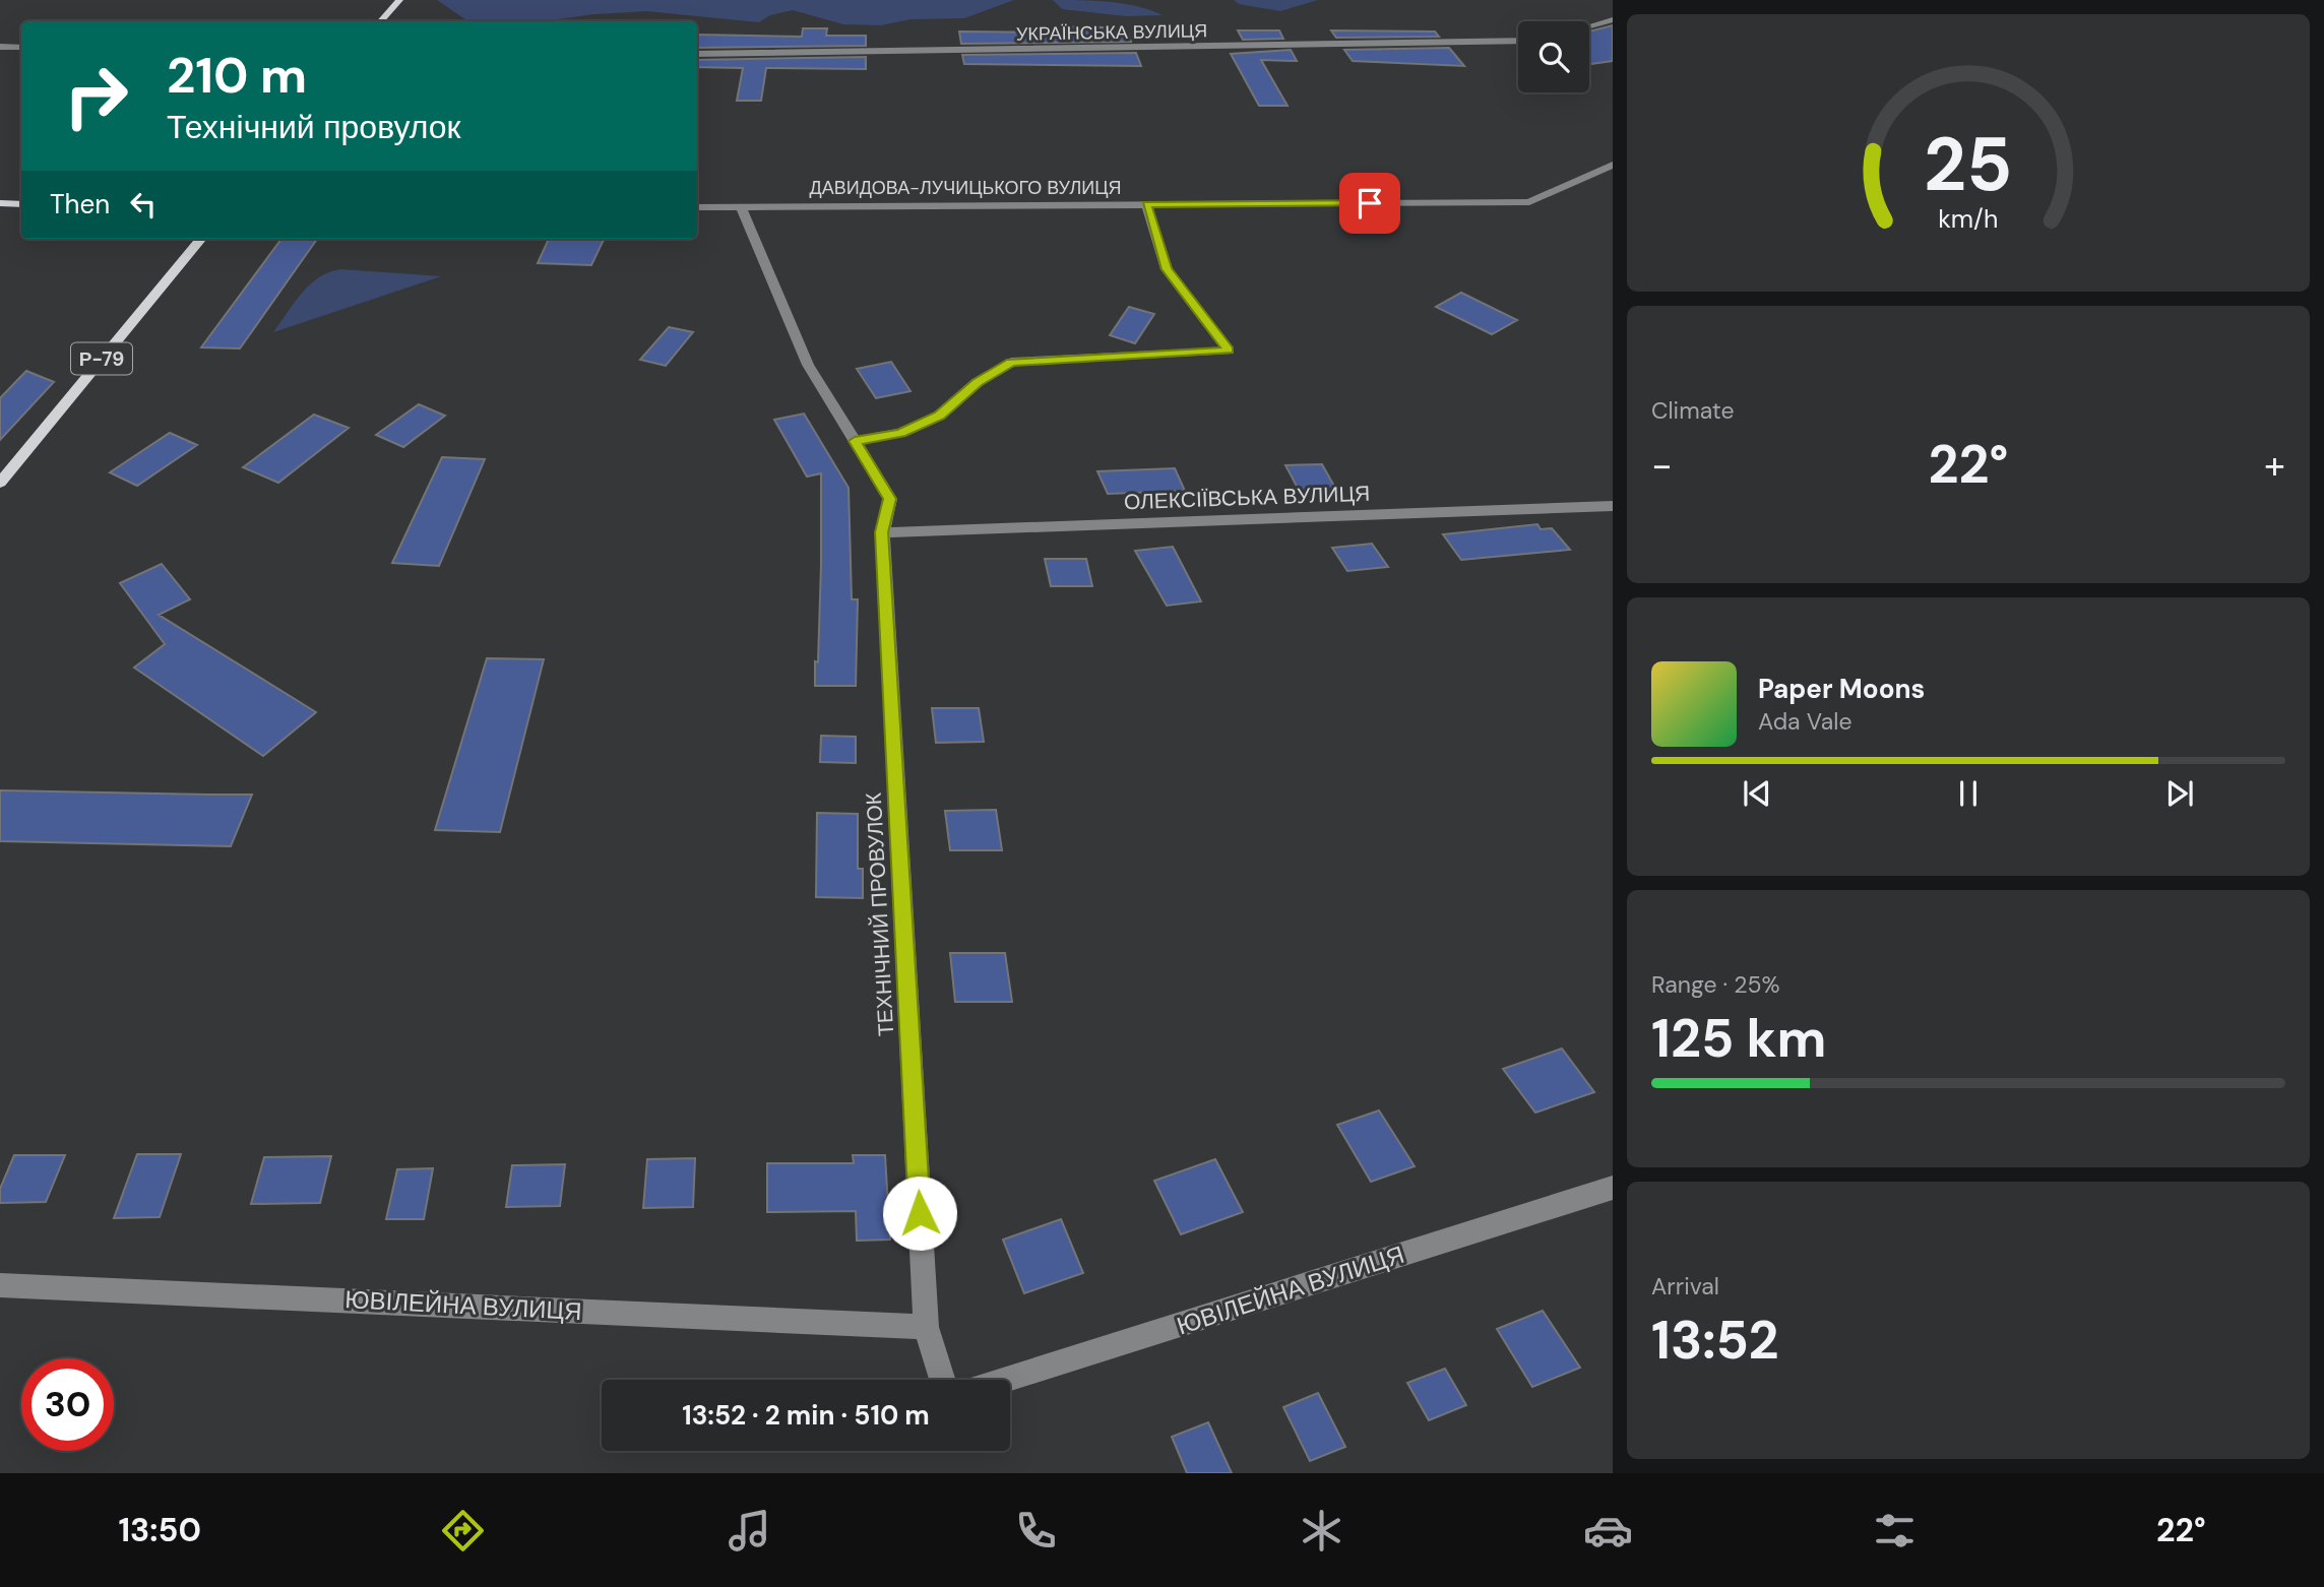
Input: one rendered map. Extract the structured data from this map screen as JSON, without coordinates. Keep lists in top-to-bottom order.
{
  "streets": {
    "main road": ["Р-79"],
    "street": [
      "УКРАЇНСЬКА ВУЛИЦЯ",
      "ДАВИДОВА-ЛУЧИЦЬКОГО ВУЛИЦЯ",
      "ОЛЕКСІЇВСЬКА ВУЛИЦЯ",
      "ТЕХНІЧНИЙ ПРОВУЛОК",
      "ЮВІЛЕЙНА ВУЛИЦЯ"
    ]
  },
  "crossings": [
    ["ДАВИДОВА-ЛУЧИЦЬКОГО ВУЛИЦЯ", "ТЕХНІЧНИЙ ПРОВУЛОК"],
    ["ОЛЕКСІЇВСЬКА ВУЛИЦЯ", "ТЕХНІЧНИЙ ПРОВУЛОК"],
    ["ТЕХНІЧНИЙ ПРОВУЛОК", "ЮВІЛЕЙНА ВУЛИЦЯ"]
  ],
  "page": {
    "turn": ["210 m", "Технічний провулок"],
    "then": "Then",
    "tile": [
      "Climate",
      ["Range · 25%", "125 km"],
      ["Arrival", "13:52"]
    ],
    "heat": ["−", "22°", "+"],
    "song": ["Paper Moons", "Ada Vale"],
    "limit": "30",
    "trip": "13:52 · 2 min · 510 m",
    "tabs": ["13:50", "22°"],
    "gauge": ["25", "km/h"]
  }
}
